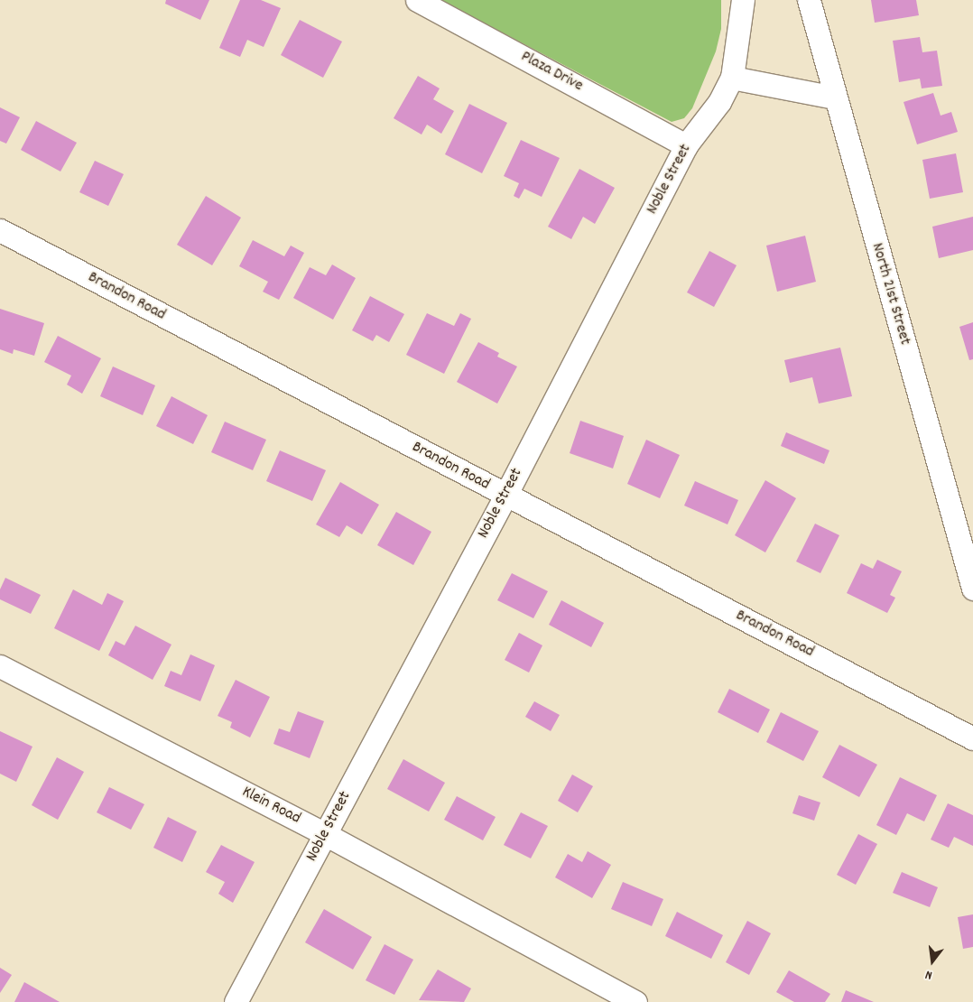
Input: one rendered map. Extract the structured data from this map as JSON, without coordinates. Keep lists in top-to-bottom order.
{
  "streets": {
    "street": [
      "Plaza Drive",
      "Noble Street",
      "North 21st Street",
      "Brandon Road",
      "Klein Road"
    ]
  },
  "crossings": [
    ["Plaza Drive", "Noble Street"],
    ["Noble Street", "Brandon Road"],
    ["Noble Street", "Klein Road"]
  ],
  "north": "bottom"
}
